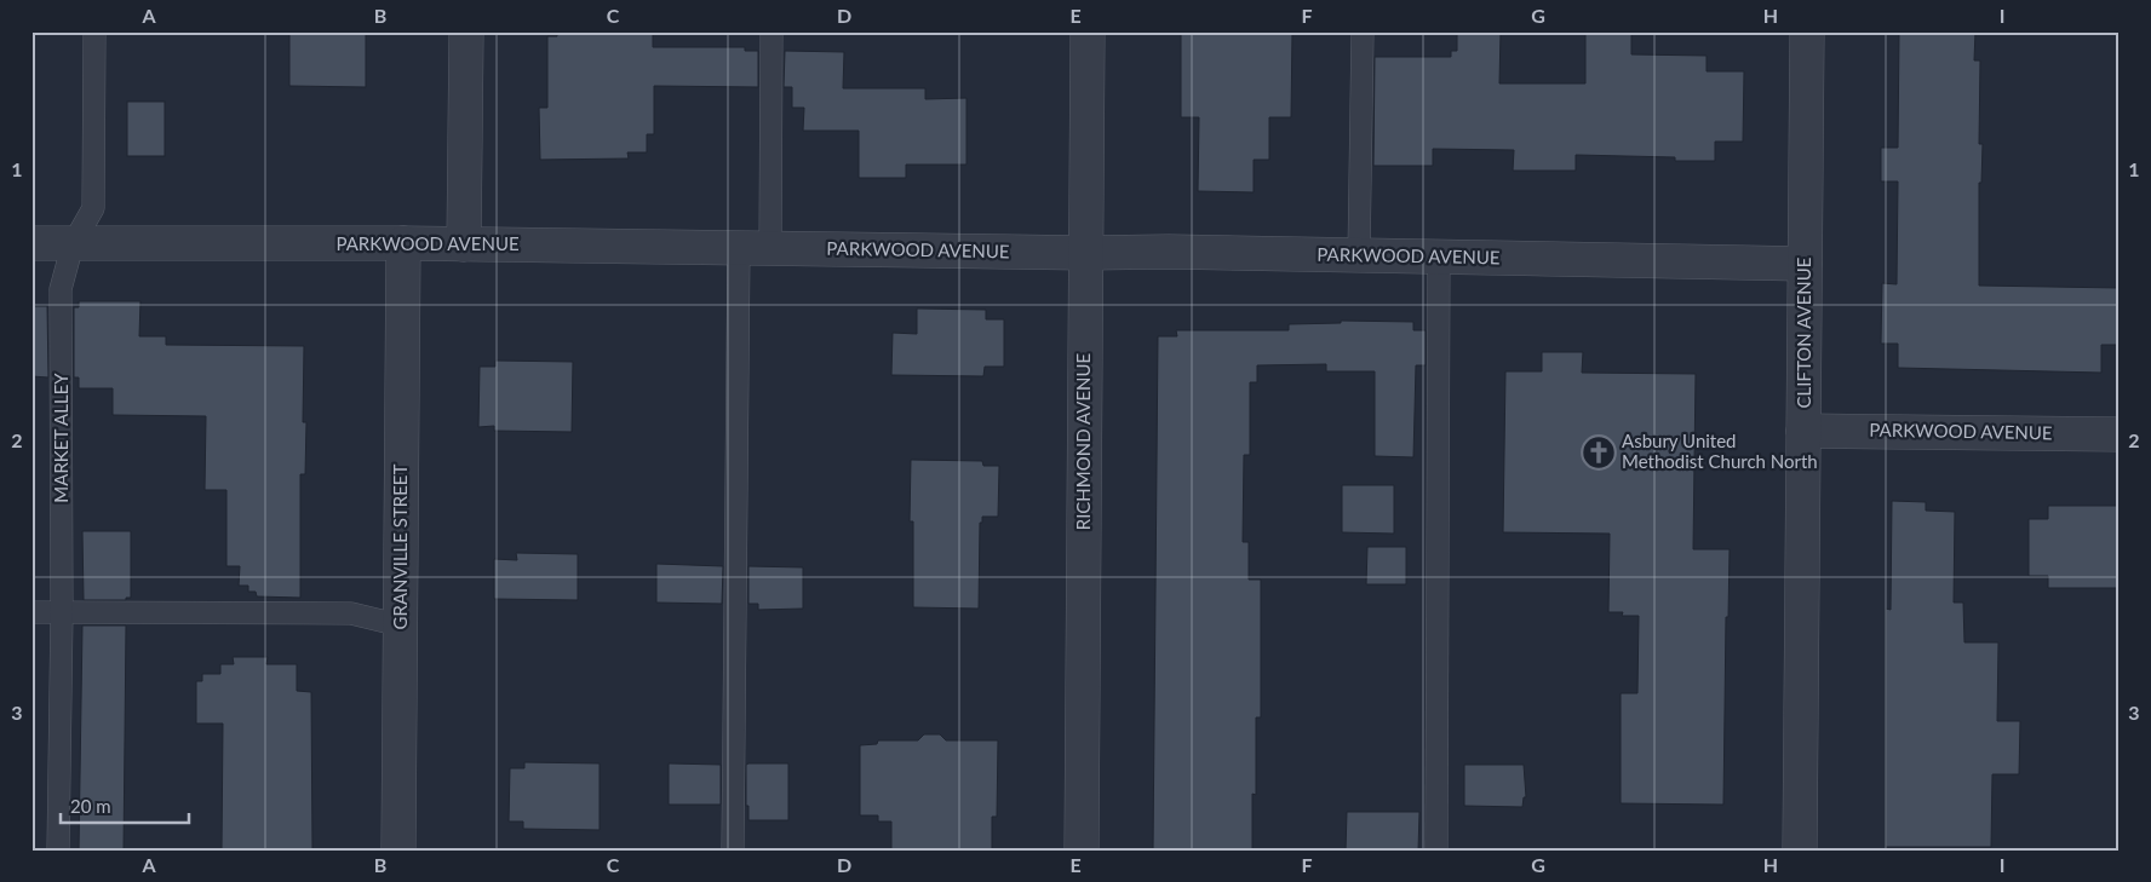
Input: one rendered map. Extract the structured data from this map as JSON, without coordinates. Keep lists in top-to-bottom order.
{
  "streets": {
    "street": [
      "PARKWOOD AVENUE",
      "CLIFTON AVENUE",
      "RICHMOND AVENUE",
      "GRANVILLE STREET"
    ],
    "lane": ["MARKET ALLEY"]
  },
  "crossings": [
    ["PARKWOOD AVENUE", "CLIFTON AVENUE"],
    ["PARKWOOD AVENUE", "MARKET ALLEY"],
    ["PARKWOOD AVENUE", "RICHMOND AVENUE"],
    ["PARKWOOD AVENUE", "GRANVILLE STREET"]
  ],
  "places": {
    "church": ["Asbury United Methodist Church North"]
  },
  "scale_bar": "20 m",
  "grid": {
    "columns": [
      "A",
      "B",
      "C",
      "D",
      "E",
      "F",
      "G",
      "H",
      "I"
    ],
    "rows": ["1", "2", "3"]
  }
}
